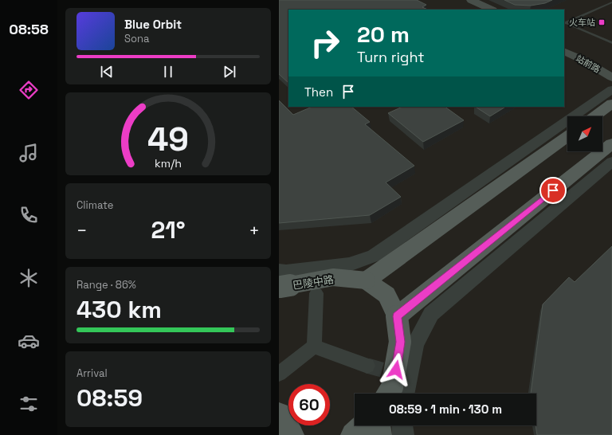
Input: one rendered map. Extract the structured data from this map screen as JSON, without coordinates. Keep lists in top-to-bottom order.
{
  "streets": {
    "main road": ["站前路", "巴陵中路"]
  },
  "places": {
    "transit": ["火车站"]
  },
  "north": "top right",
  "page": {
    "tabs": "08:58",
    "turn": ["20 m", "Turn right"],
    "song": ["Blue Orbit", "Sona"],
    "then": "Then",
    "tile": [
      "Climate",
      ["Range · 86%", "430 km"],
      ["Arrival", "08:59"]
    ],
    "heat": ["−", "21°", "+"],
    "limit": "60",
    "trip": "08:59 · 1 min · 130 m",
    "gauge": ["49", "km/h"]
  }
}
